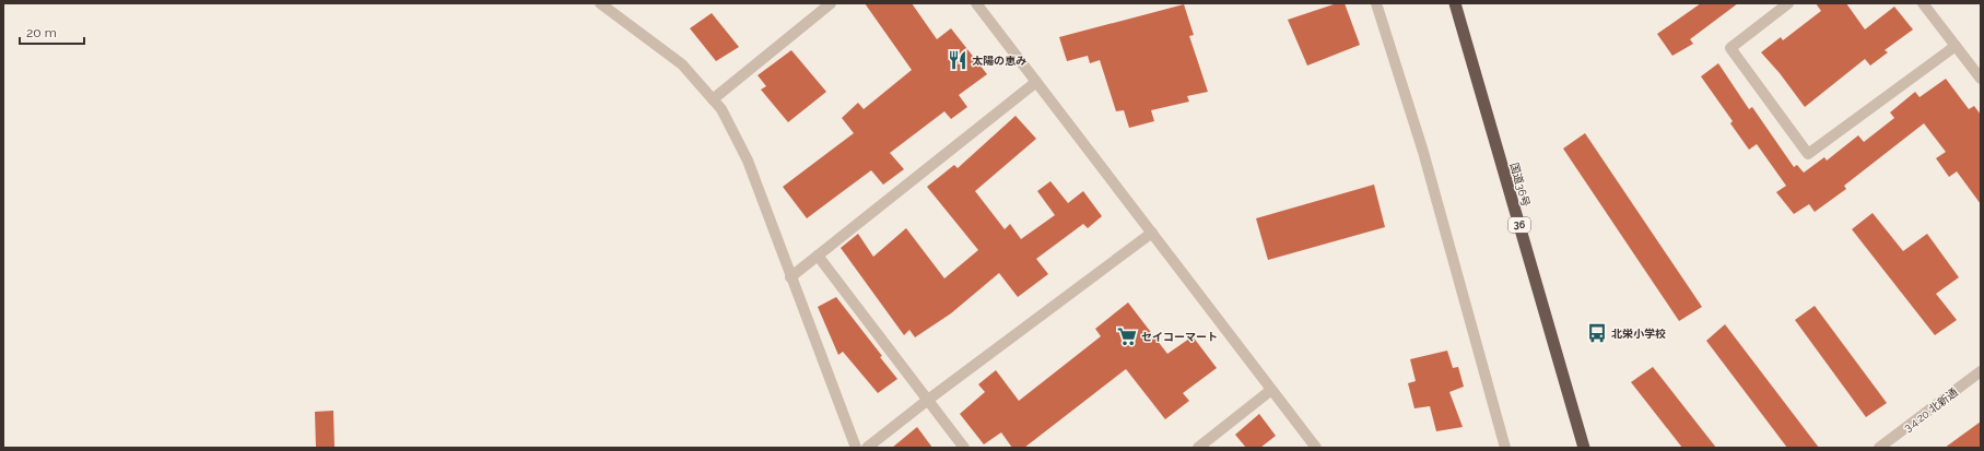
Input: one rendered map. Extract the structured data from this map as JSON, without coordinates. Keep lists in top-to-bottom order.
{
  "streets": {
    "highway": ["国道36号", "36"],
    "street": ["3.4.20 北新通"]
  },
  "places": {
    "restaurant": ["太陽の恵み"],
    "bus stop": ["北栄小学校"],
    "supermarket": ["セイコーマート"]
  },
  "scale_bar": "20 m"
}
